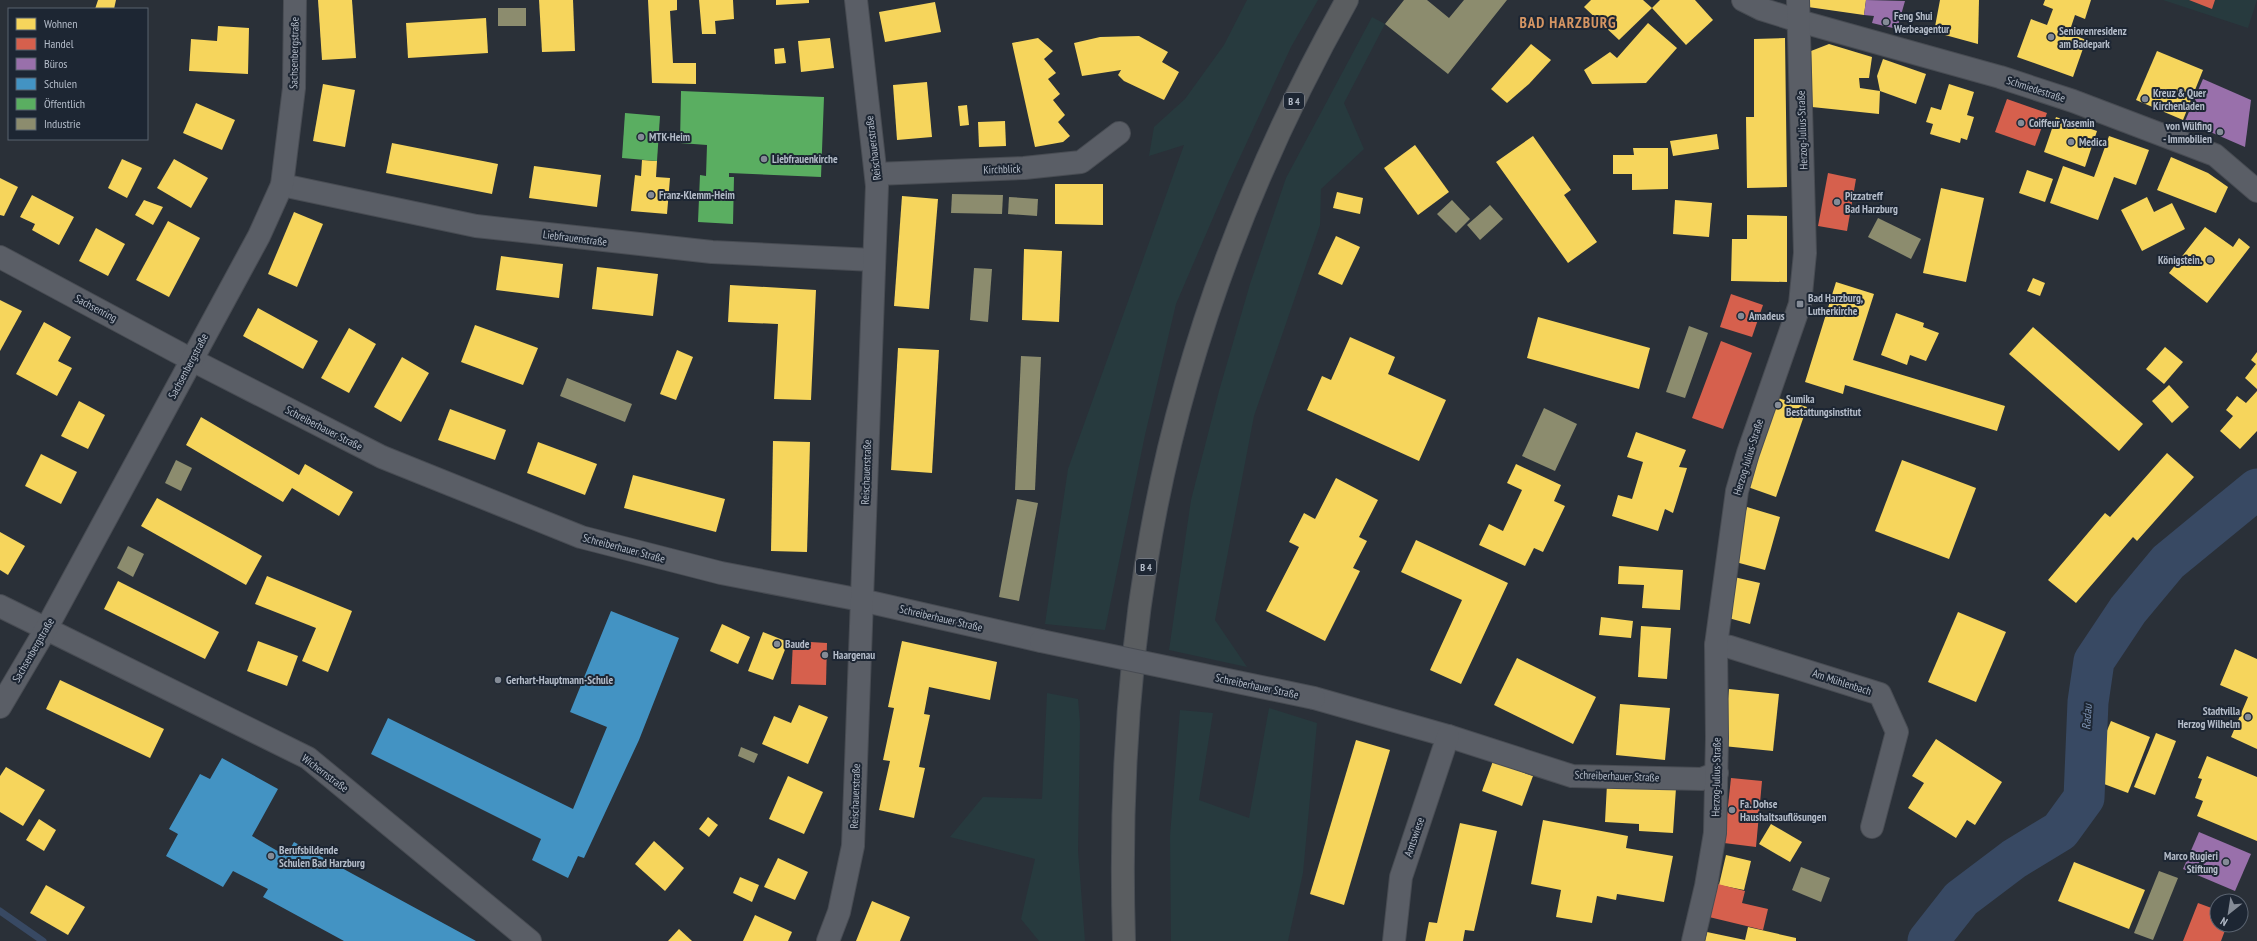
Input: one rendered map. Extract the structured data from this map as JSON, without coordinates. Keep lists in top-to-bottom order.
{
  "streets": {
    "highway": ["B 4"],
    "street": [
      "Sachsenbergstraße",
      "Schmiedestraße",
      "Herzog-Julius-Straße",
      "Reischauerstraße",
      "Kirchblick",
      "Liebfrauenstraße",
      "Sachsenring",
      "Schreiberhauer Straße",
      "Am Mühlenbach",
      "Wichernstraße",
      "Amtswiese"
    ]
  },
  "crossings": [
    ["Sachsenbergstraße", "Liebfrauenstraße"],
    ["Sachsenbergstraße", "Sachsenring"],
    ["Sachsenbergstraße", "Schreiberhauer Straße"],
    ["Sachsenbergstraße", "Wichernstraße"],
    ["Schmiedestraße", "Herzog-Julius-Straße"],
    ["Herzog-Julius-Straße", "Schreiberhauer Straße"],
    ["Herzog-Julius-Straße", "Am Mühlenbach"],
    ["Reischauerstraße", "Kirchblick"],
    ["Reischauerstraße", "Liebfrauenstraße"],
    ["Reischauerstraße", "Schreiberhauer Straße"],
    ["Sachsenring", "Schreiberhauer Straße"],
    ["Schreiberhauer Straße", "Amtswiese"]
  ],
  "districts": ["BAD HARZBURG"],
  "water": ["Radau"],
  "places": {
    "other": [
      "Feng Shui Werbeagentur",
      "Seniorenresidenz am Badepark",
      "Kreuz & Quer Kirchenladen",
      "Coiffeur Yasemin",
      "von Wülfing - Immobilien",
      "MTK-Heim",
      "Medica",
      "Liebfrauenkirche",
      "Franz-Klemm-Heim",
      "Pizzatreff Bad Harzburg",
      "Königstein.",
      "Amadeus",
      "Sumika Bestattungsinstitut",
      "Baude",
      "Haargenau",
      "Gerhart-Hauptmann-Schule",
      "Stadtvilla Herzog Wilhelm",
      "Fa. Dohse Haushaltsauflösungen",
      "Berufsbildende Schulen Bad Harzburg",
      "Marco Rugieri Stiftung"
    ],
    "transit": ["Bad Harzburg, Lutherkirche"]
  },
  "legend": [
    "Wohnen",
    "Handel",
    "Büros",
    "Schulen",
    "Öffentlich",
    "Industrie"
  ],
  "north": "bottom left"
}
